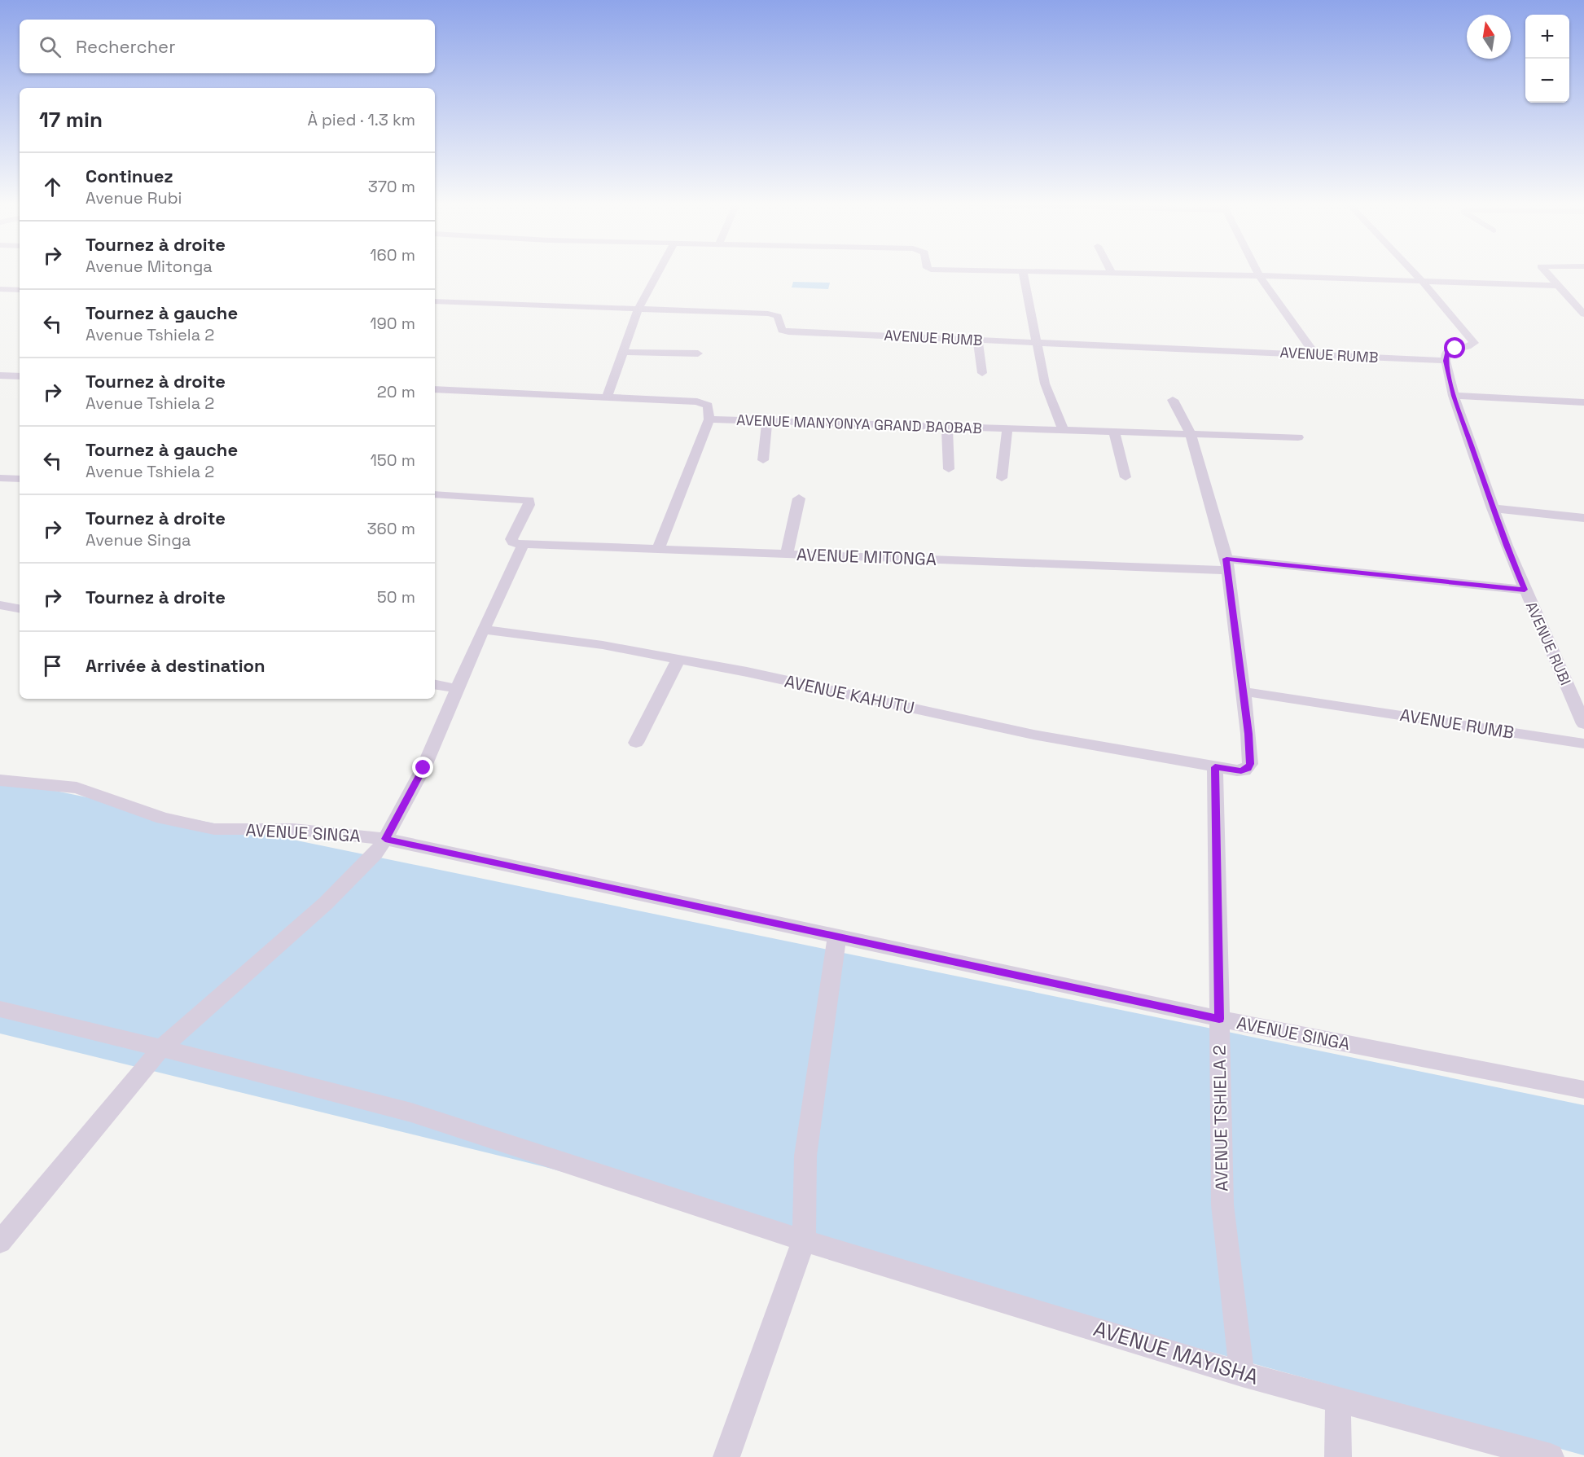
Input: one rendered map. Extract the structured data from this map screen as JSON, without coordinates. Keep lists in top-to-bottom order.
{
  "streets": {
    "street": [
      "AVENUE RUMB",
      "AVENUE MANYONYA GRAND BAOBAB",
      "AVENUE MITONGA",
      "AVENUE RUBI",
      "AVENUE KAHUTU",
      "AVENUE SINGA",
      "AVENUE TSHIELA 2",
      "AVENUE MAYISHA"
    ]
  },
  "crossings": [
    ["AVENUE RUMB", "AVENUE RUBI"],
    ["AVENUE MITONGA", "AVENUE RUBI"],
    ["AVENUE KAHUTU", "AVENUE TSHIELA 2"],
    ["AVENUE SINGA", "AVENUE TSHIELA 2"],
    ["AVENUE TSHIELA 2", "AVENUE MAYISHA"]
  ],
  "north": "top",
  "page": {
    "map_buttons": ["+", "−"],
    "search": "Rechercher",
    "heading": ["17 min", "À pied · 1.3 km"],
    "list": [
      ["Continuez", "Avenue Rubi", "370 m"],
      ["Tournez à droite", "Avenue Mitonga", "160 m"],
      ["Tournez à gauche", "Avenue Tshiela 2", "190 m"],
      ["Tournez à droite", "Avenue Tshiela 2", "20 m"],
      ["Tournez à gauche", "Avenue Tshiela 2", "150 m"],
      ["Tournez à droite", "Avenue Singa", "360 m"],
      ["Tournez à droite", "50 m"],
      "Arrivée à destination"
    ]
  }
}
